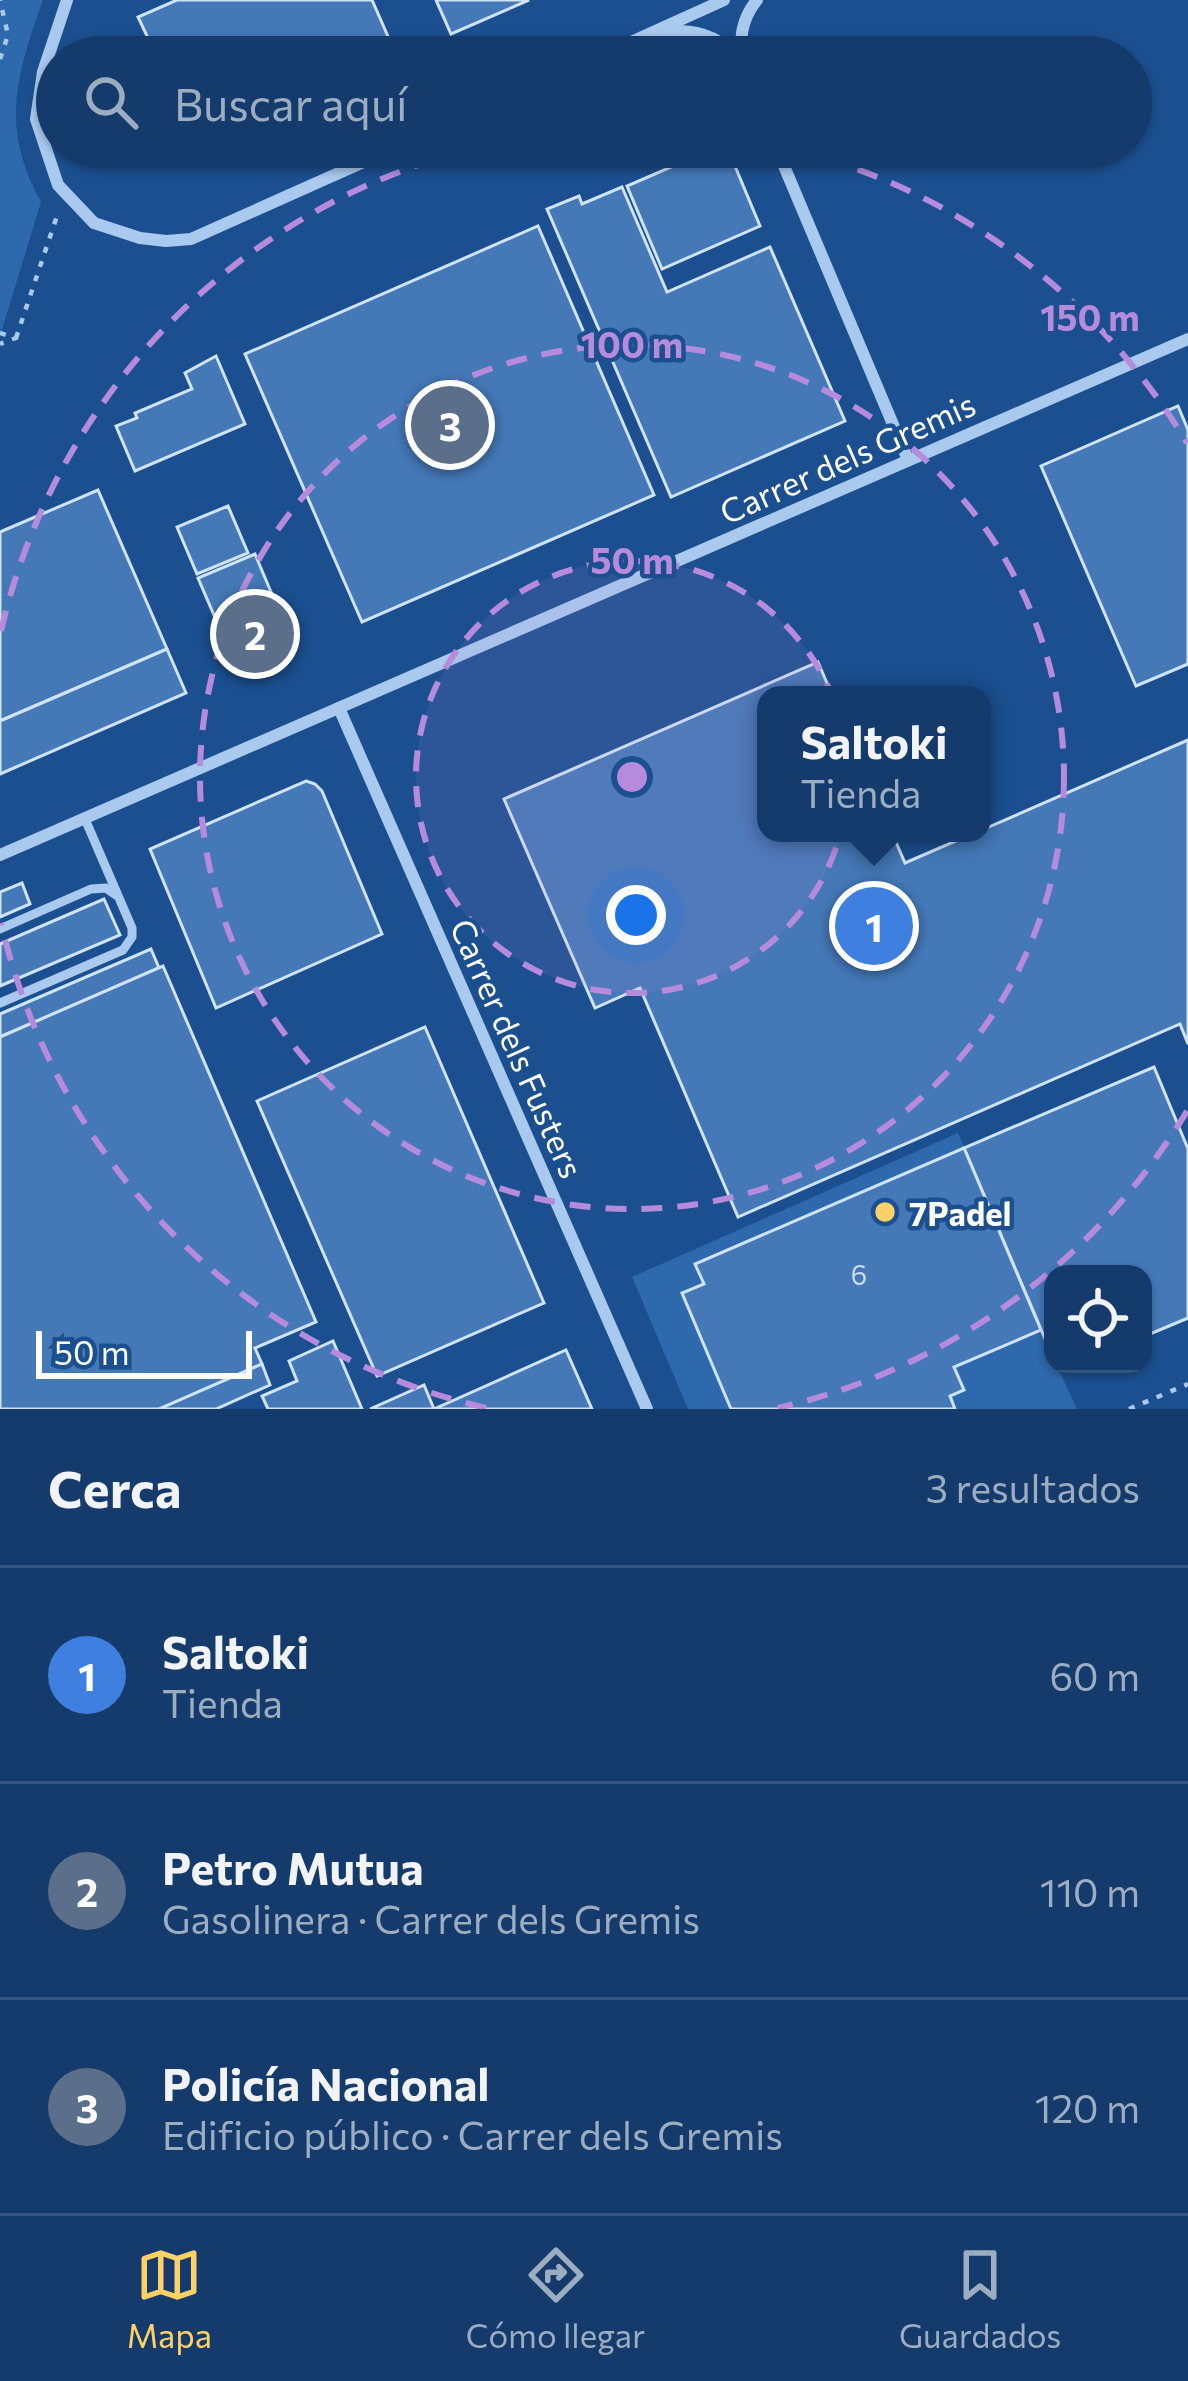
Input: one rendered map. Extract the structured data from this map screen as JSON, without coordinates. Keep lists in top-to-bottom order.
{
  "streets": {
    "street": ["Carrer dels Gremis", "Carrer dels Fusters"]
  },
  "crossings": [
    ["Carrer dels Gremis", "Carrer dels Fusters"]
  ],
  "places": ["7Padel"],
  "house_numbers": ["6"],
  "scale_bar": "50 m",
  "page": {
    "search": "Buscar aquí",
    "pins": ["3", "2", "1"],
    "popup": ["Saltoki", "Tienda"],
    "scale": "50 m",
    "heading": ["Cerca", "3 resultados"],
    "list": [
      {
        "mark": "1",
        "name": "Saltoki",
        "note": "Tienda",
        "value": "60 m"
      },
      {
        "mark": "2",
        "name": "Petro Mutua",
        "note": "Gasolinera · Carrer dels Gremis",
        "value": "110 m"
      },
      {
        "mark": "3",
        "name": "Policía Nacional",
        "note": "Edificio público · Carrer dels Gremis",
        "value": "120 m"
      }
    ],
    "nav": ["Mapa", "Cómo llegar", "Guardados"]
  },
  "rings": ["150 m", "100 m", "50 m"]
}
